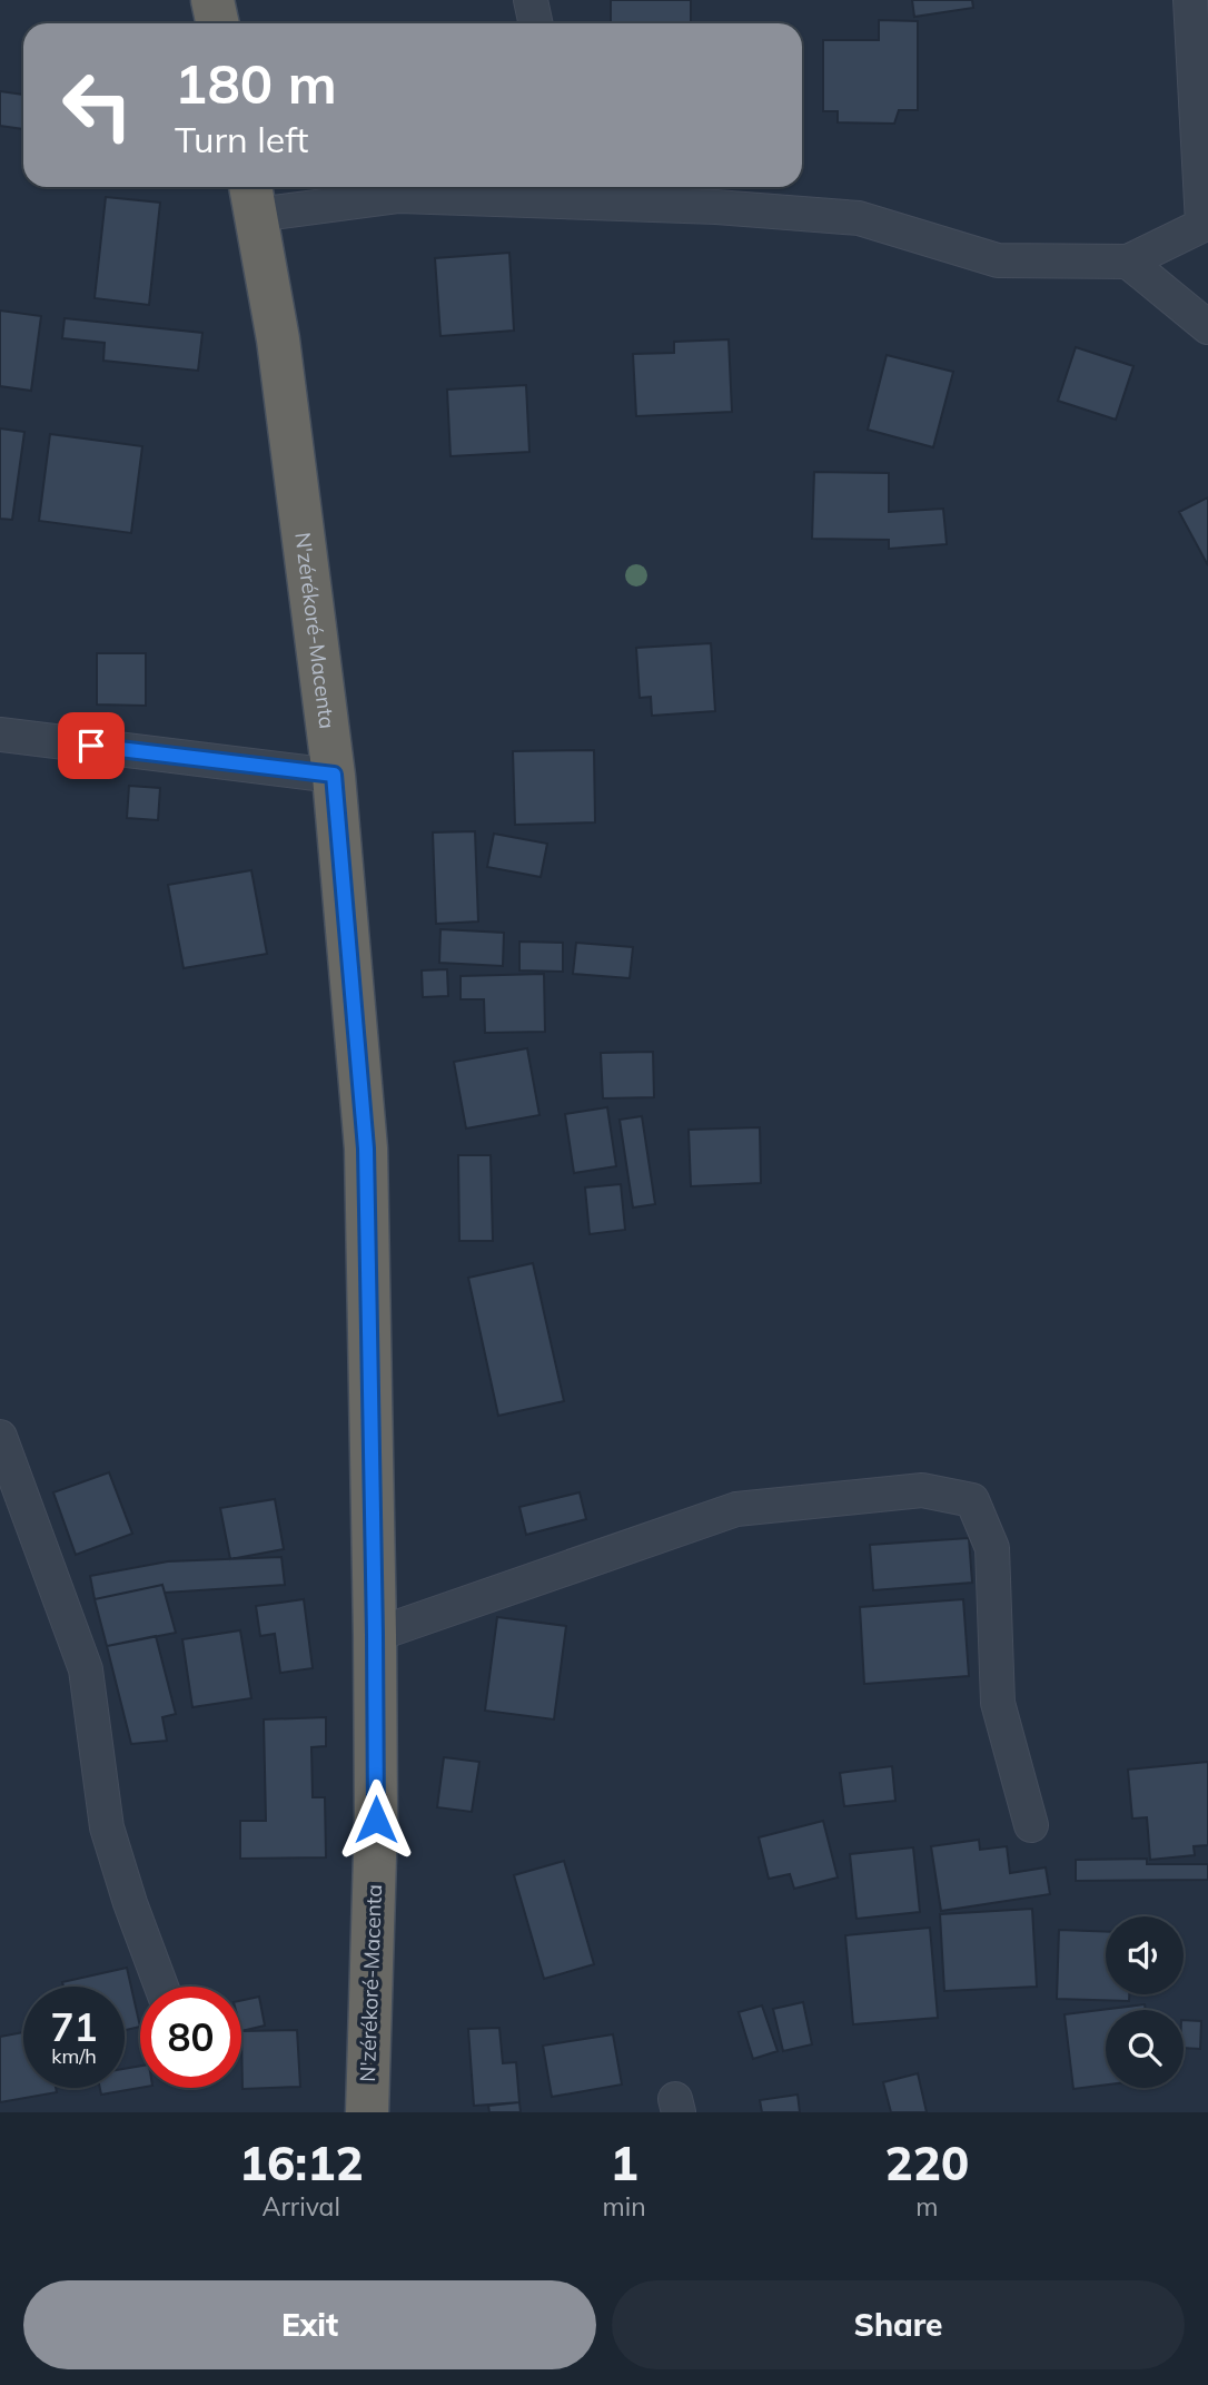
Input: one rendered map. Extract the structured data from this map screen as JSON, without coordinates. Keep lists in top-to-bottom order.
{
  "streets": {
    "highway": ["N'zérékoré-Macenta"]
  },
  "page": {
    "turn": ["180 m", "Turn left"],
    "speed": "71 km/h",
    "limit": "80",
    "eta": [
      "16:12",
      "Arrival",
      "1",
      "min",
      "220",
      "m"
    ],
    "buttons": ["Exit", "Share"]
  }
}
